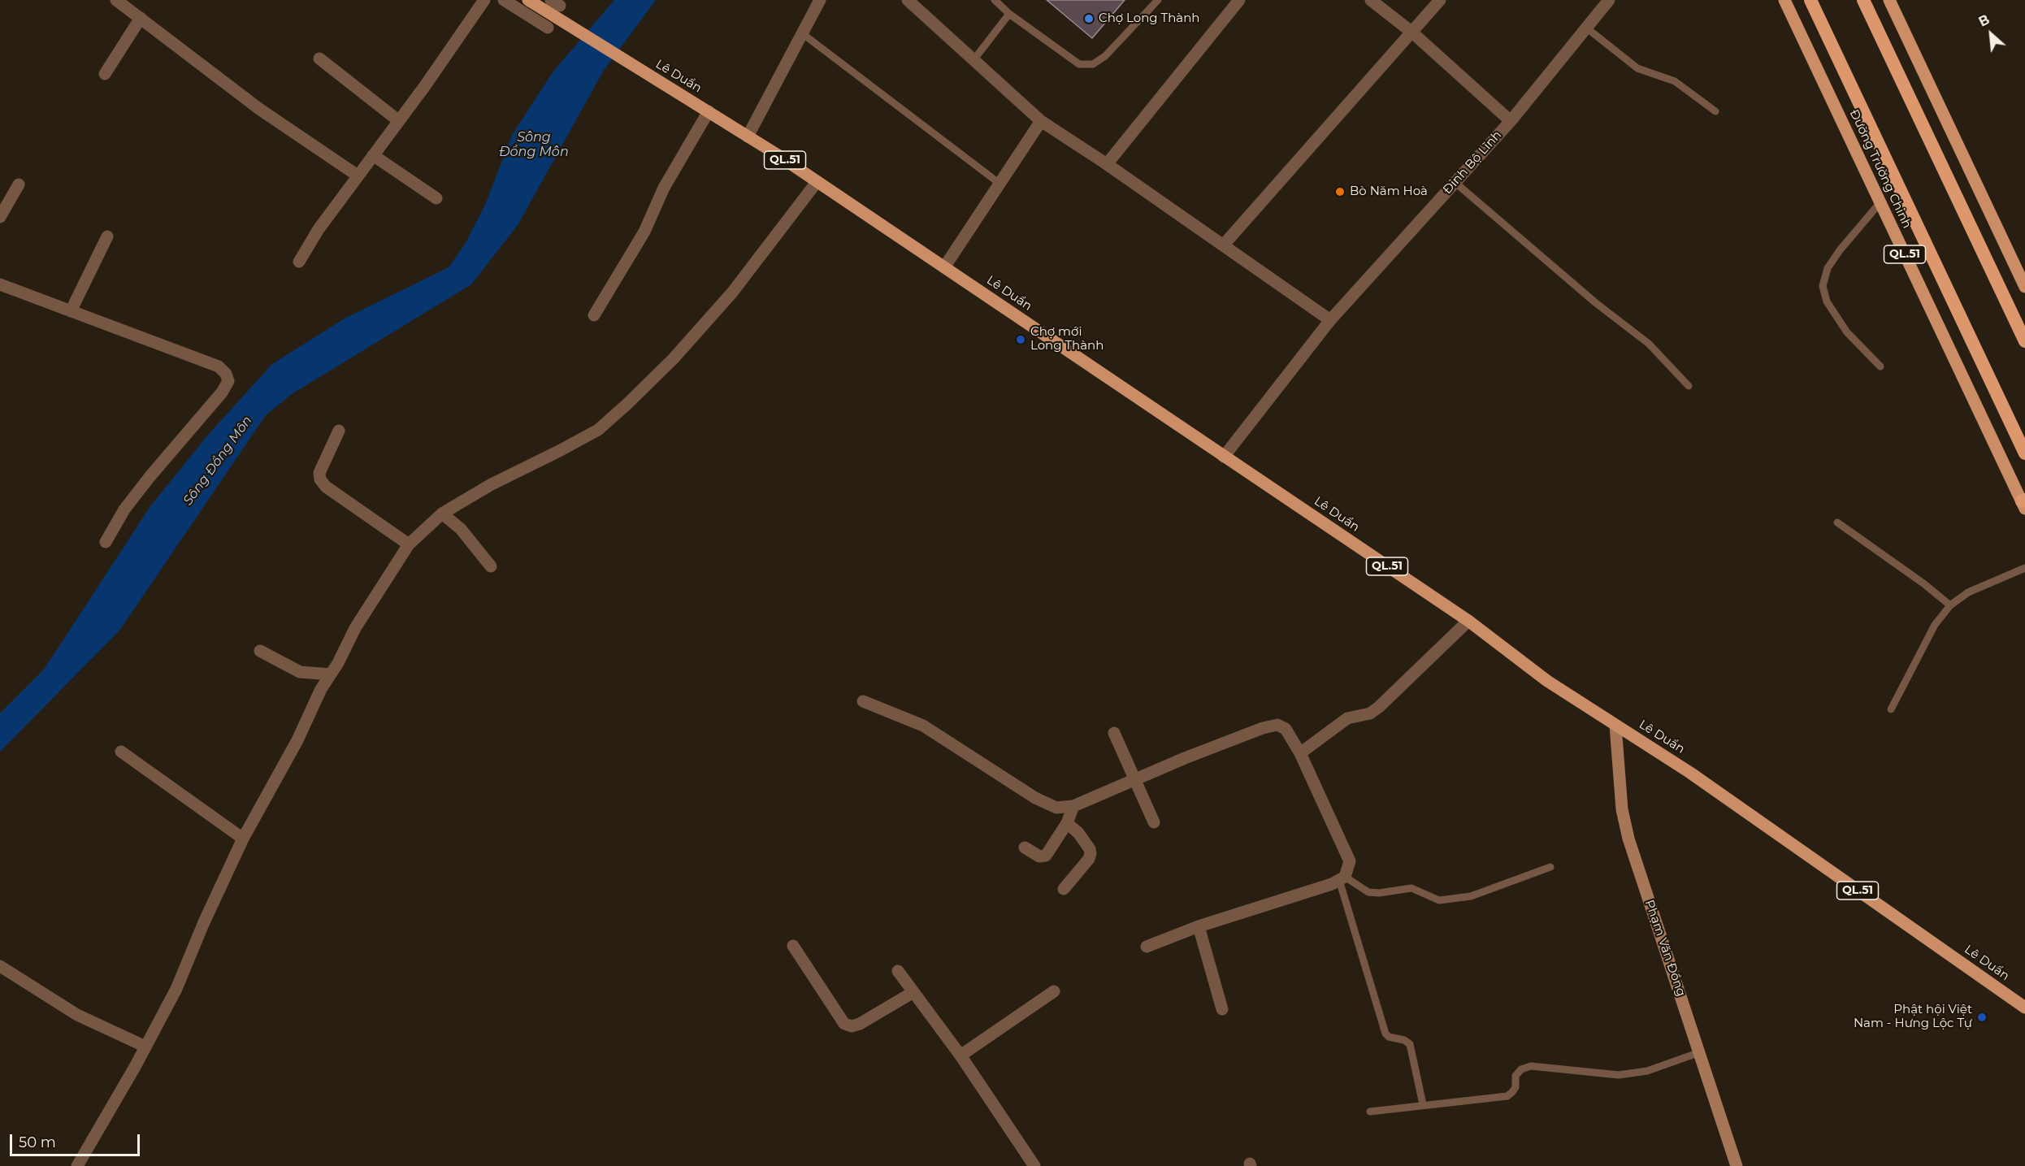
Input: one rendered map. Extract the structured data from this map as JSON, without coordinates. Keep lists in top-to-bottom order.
{
  "streets": {
    "highway": ["QL.51", "Đường Trường Chinh"],
    "main road": ["Lê Duẩn", "Phạm Văn Đồng"],
    "street": ["Đinh Bộ Lĩnh"]
  },
  "crossings": [
    ["Lê Duẩn", "QL.51"],
    ["Lê Duẩn", "Đinh Bộ Lĩnh"],
    ["Lê Duẩn", "Phạm Văn Đồng"]
  ],
  "water": ["Sông Đồng Môn"],
  "places": [
    "Chợ Long Thành",
    "Bò Năm Hoà",
    "Chợ mới Long Thành",
    "Phật hội Việt Nam - Hưng Lộc Tự"
  ],
  "scale_bar": "50 m",
  "north": "top left"
}
